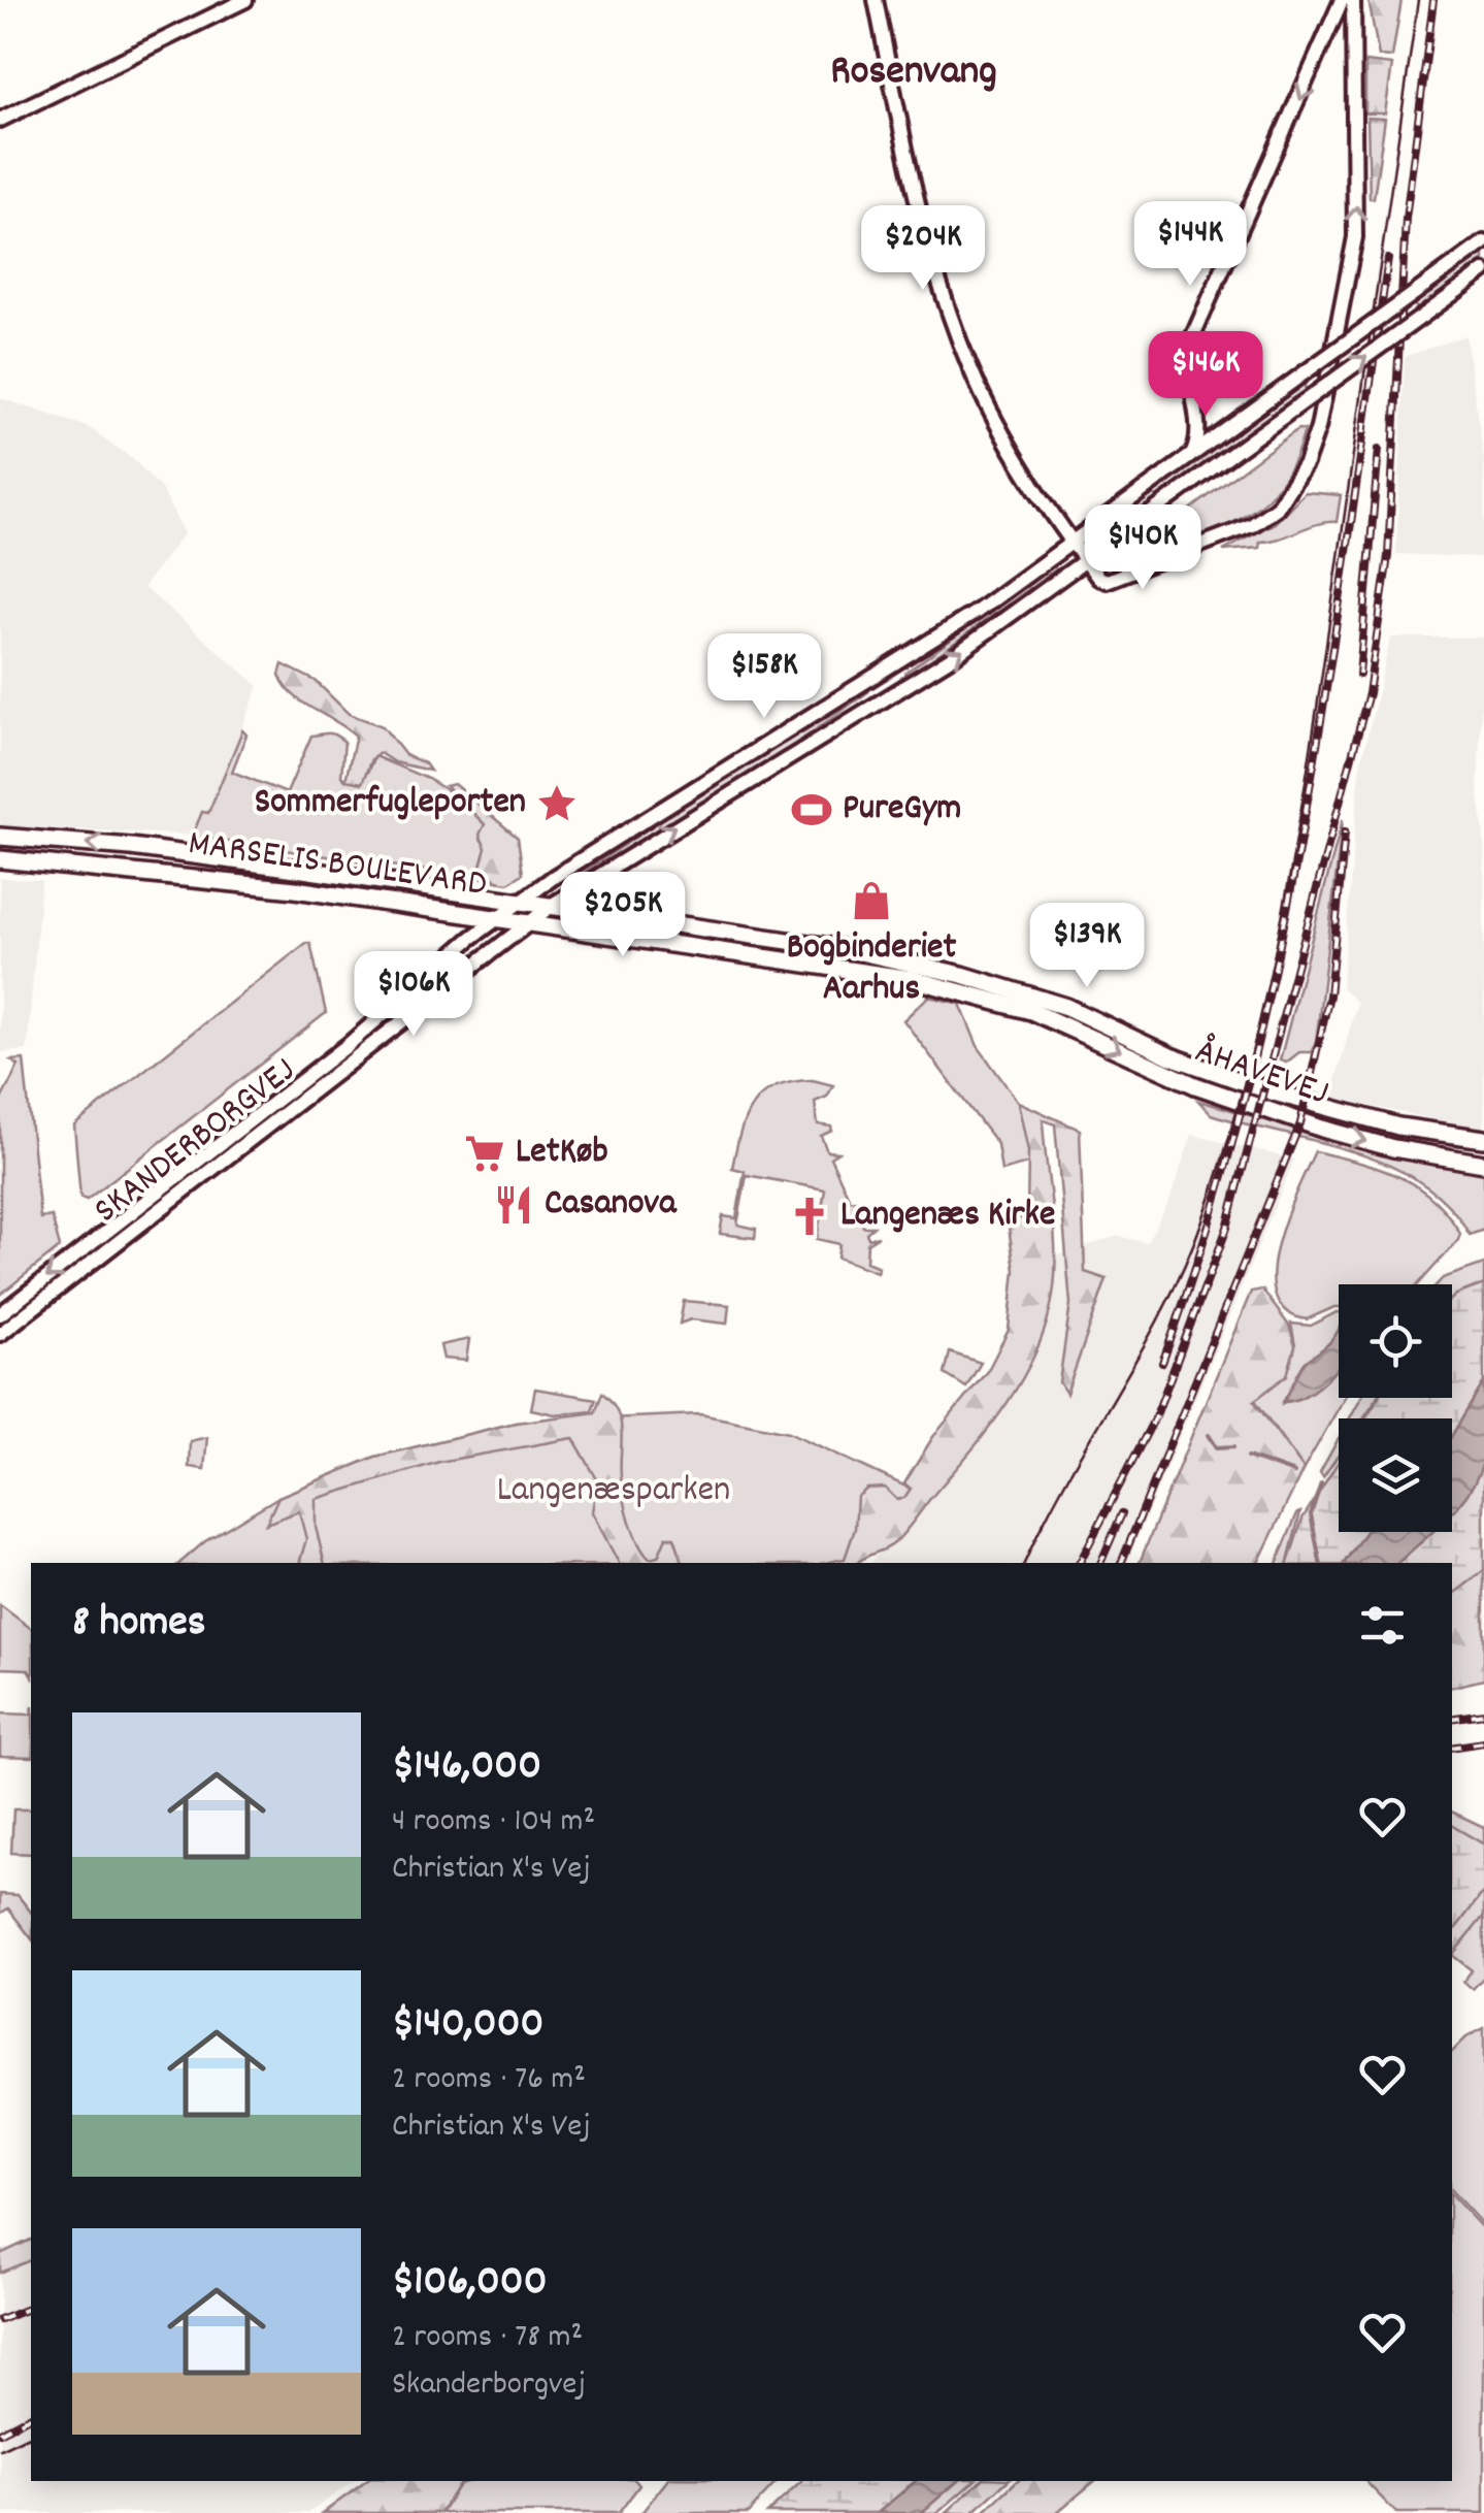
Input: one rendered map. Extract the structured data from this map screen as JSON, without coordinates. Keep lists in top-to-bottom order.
{
  "streets": {
    "main road": ["MARSELIS BOULEVARD", "ÅHAVEVEJ"],
    "street": ["SKANDERBORGVEJ"]
  },
  "crossings": [
    ["MARSELIS BOULEVARD", "ÅHAVEVEJ"],
    ["MARSELIS BOULEVARD", "SKANDERBORGVEJ"]
  ],
  "districts": ["Rosenvang"],
  "parks": ["Langenæsparken"],
  "places": {
    "place": ["Sommerfugleporten"],
    "sports": ["PureGym"],
    "shop": ["Bogbinderiet Aarhus"],
    "supermarket": ["LetKøb"],
    "restaurant": ["Casanova"],
    "church": ["Langenæs Kirke"]
  },
  "page": {
    "price": [
      "$144K",
      "$204K",
      "$146K",
      "$140K",
      "$158K",
      "$205K",
      "$139K",
      "$106K"
    ],
    "heading": "8 homes",
    "list": [
      {
        "name": "$146,000",
        "note": "4 rooms · 104 m² · Christian X's Vej"
      },
      {
        "name": "$140,000",
        "note": "2 rooms · 76 m² · Christian X's Vej"
      },
      {
        "name": "$106,000",
        "note": "2 rooms · 78 m² · Skanderborgvej"
      }
    ]
  }
}
